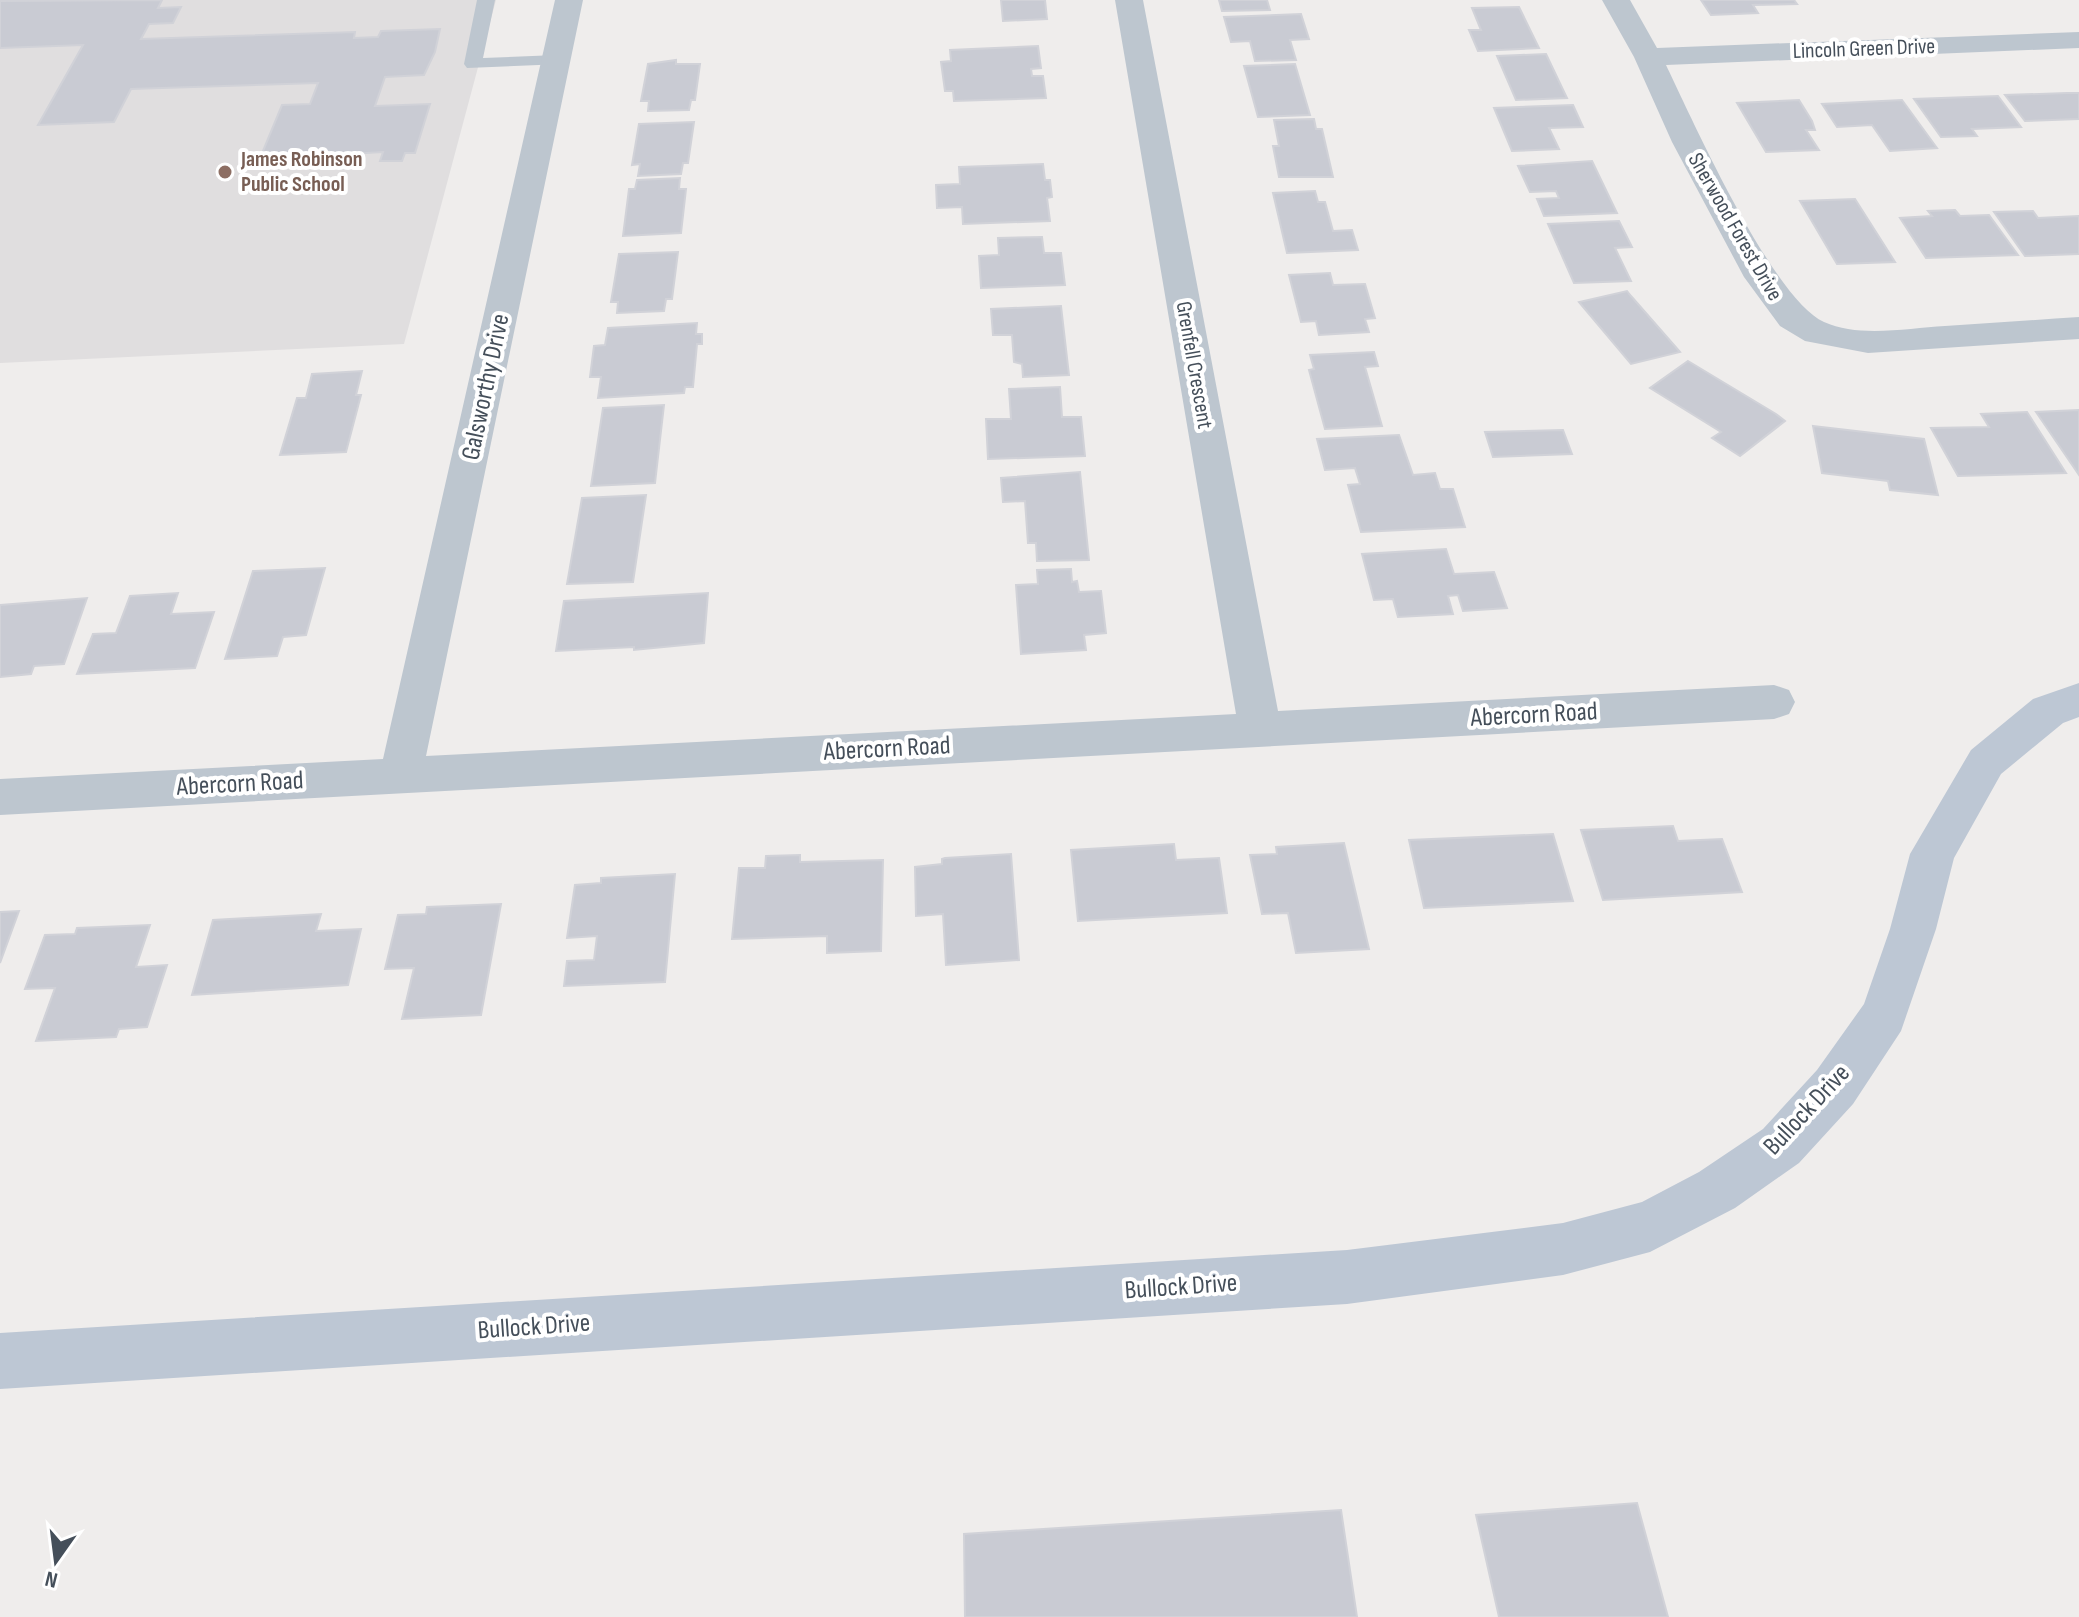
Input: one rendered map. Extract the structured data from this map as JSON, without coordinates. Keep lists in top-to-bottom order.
{
  "streets": {
    "street": [
      "Lincoln Green Drive",
      "Sherwood Forest Drive",
      "Grenfell Crescent",
      "Galsworthy Drive",
      "Abercorn Road",
      "Bullock Drive"
    ]
  },
  "crossings": [
    ["Lincoln Green Drive", "Sherwood Forest Drive"],
    ["Grenfell Crescent", "Abercorn Road"],
    ["Galsworthy Drive", "Abercorn Road"]
  ],
  "places": ["James Robinson Public School"],
  "north": "bottom"
}
